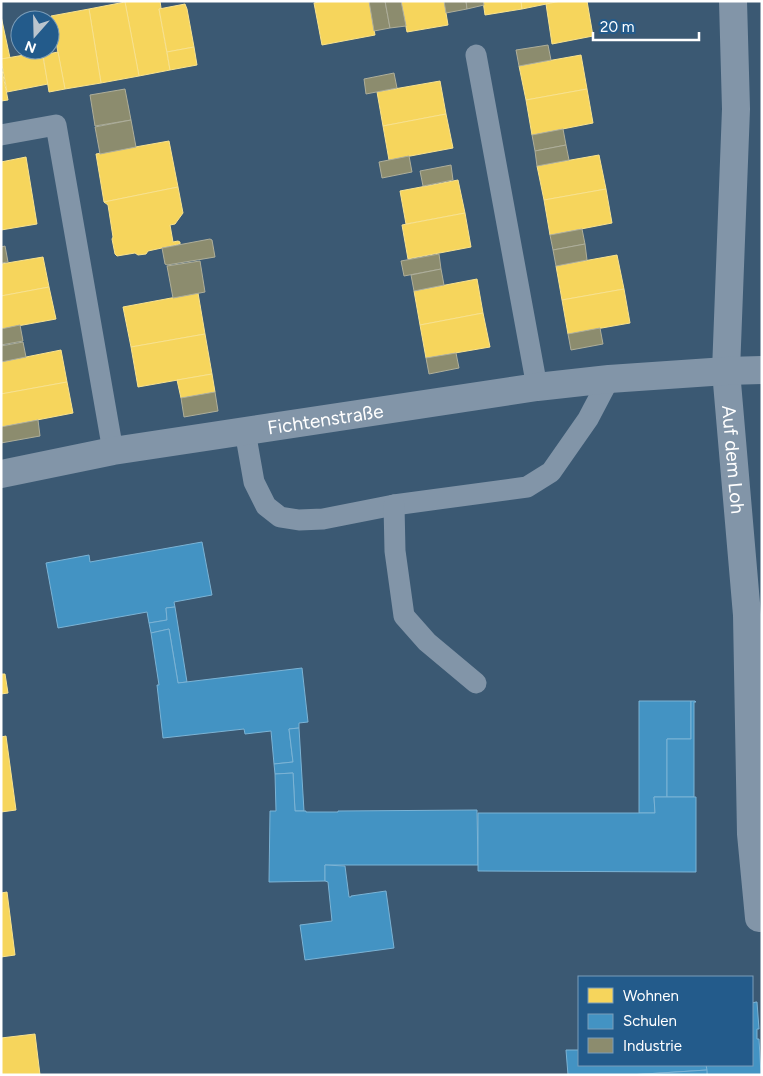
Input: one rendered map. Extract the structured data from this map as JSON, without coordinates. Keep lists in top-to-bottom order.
{
  "streets": {
    "street": ["Fichtenstraße", "Auf dem Loh"]
  },
  "crossings": [
    ["Fichtenstraße", "Auf dem Loh"]
  ],
  "legend": ["Wohnen", "Schulen", "Industrie"],
  "scale_bar": "20 m",
  "north": "bottom"
}
